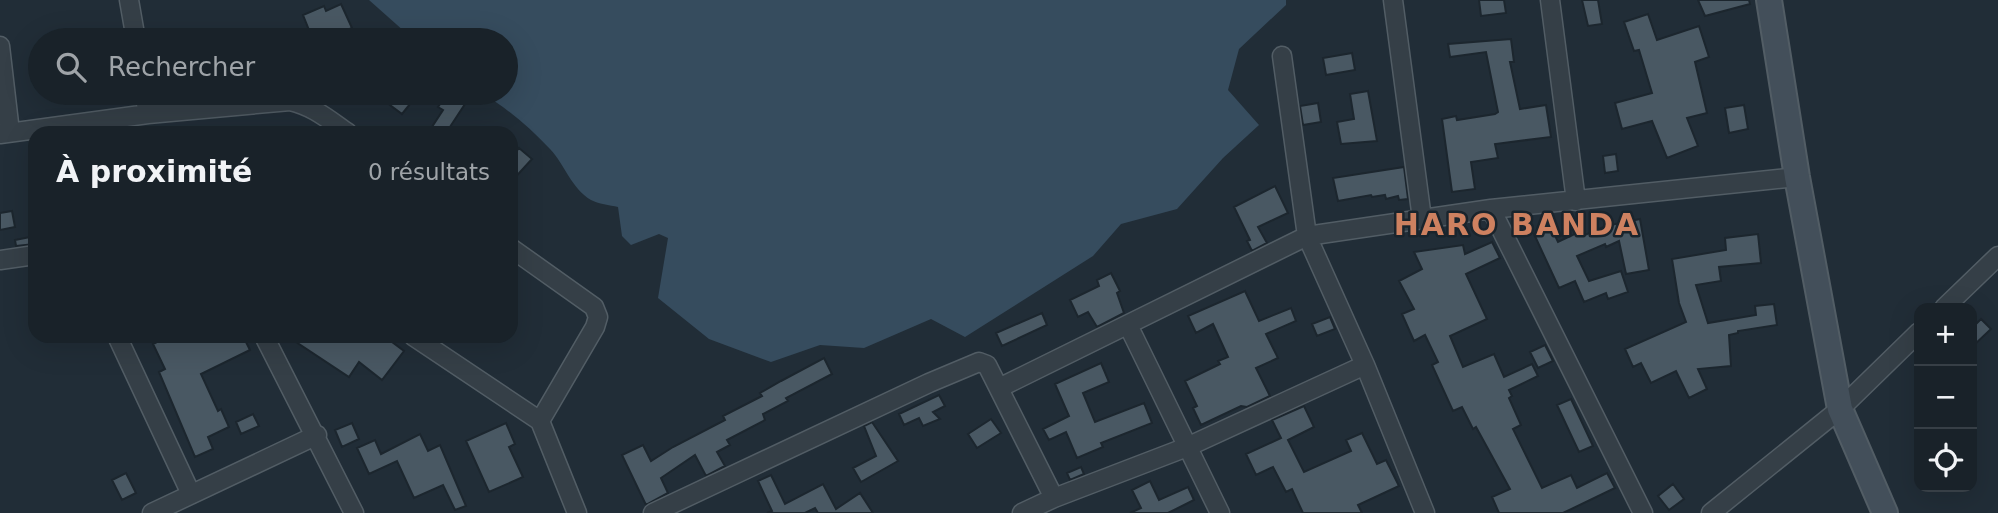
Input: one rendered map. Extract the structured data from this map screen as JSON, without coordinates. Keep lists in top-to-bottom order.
{
  "districts": ["HARO BANDA"],
  "page": {
    "search": "Rechercher",
    "heading": ["À proximité", "0 résultats"],
    "map_buttons": ["+", "−"]
  }
}
